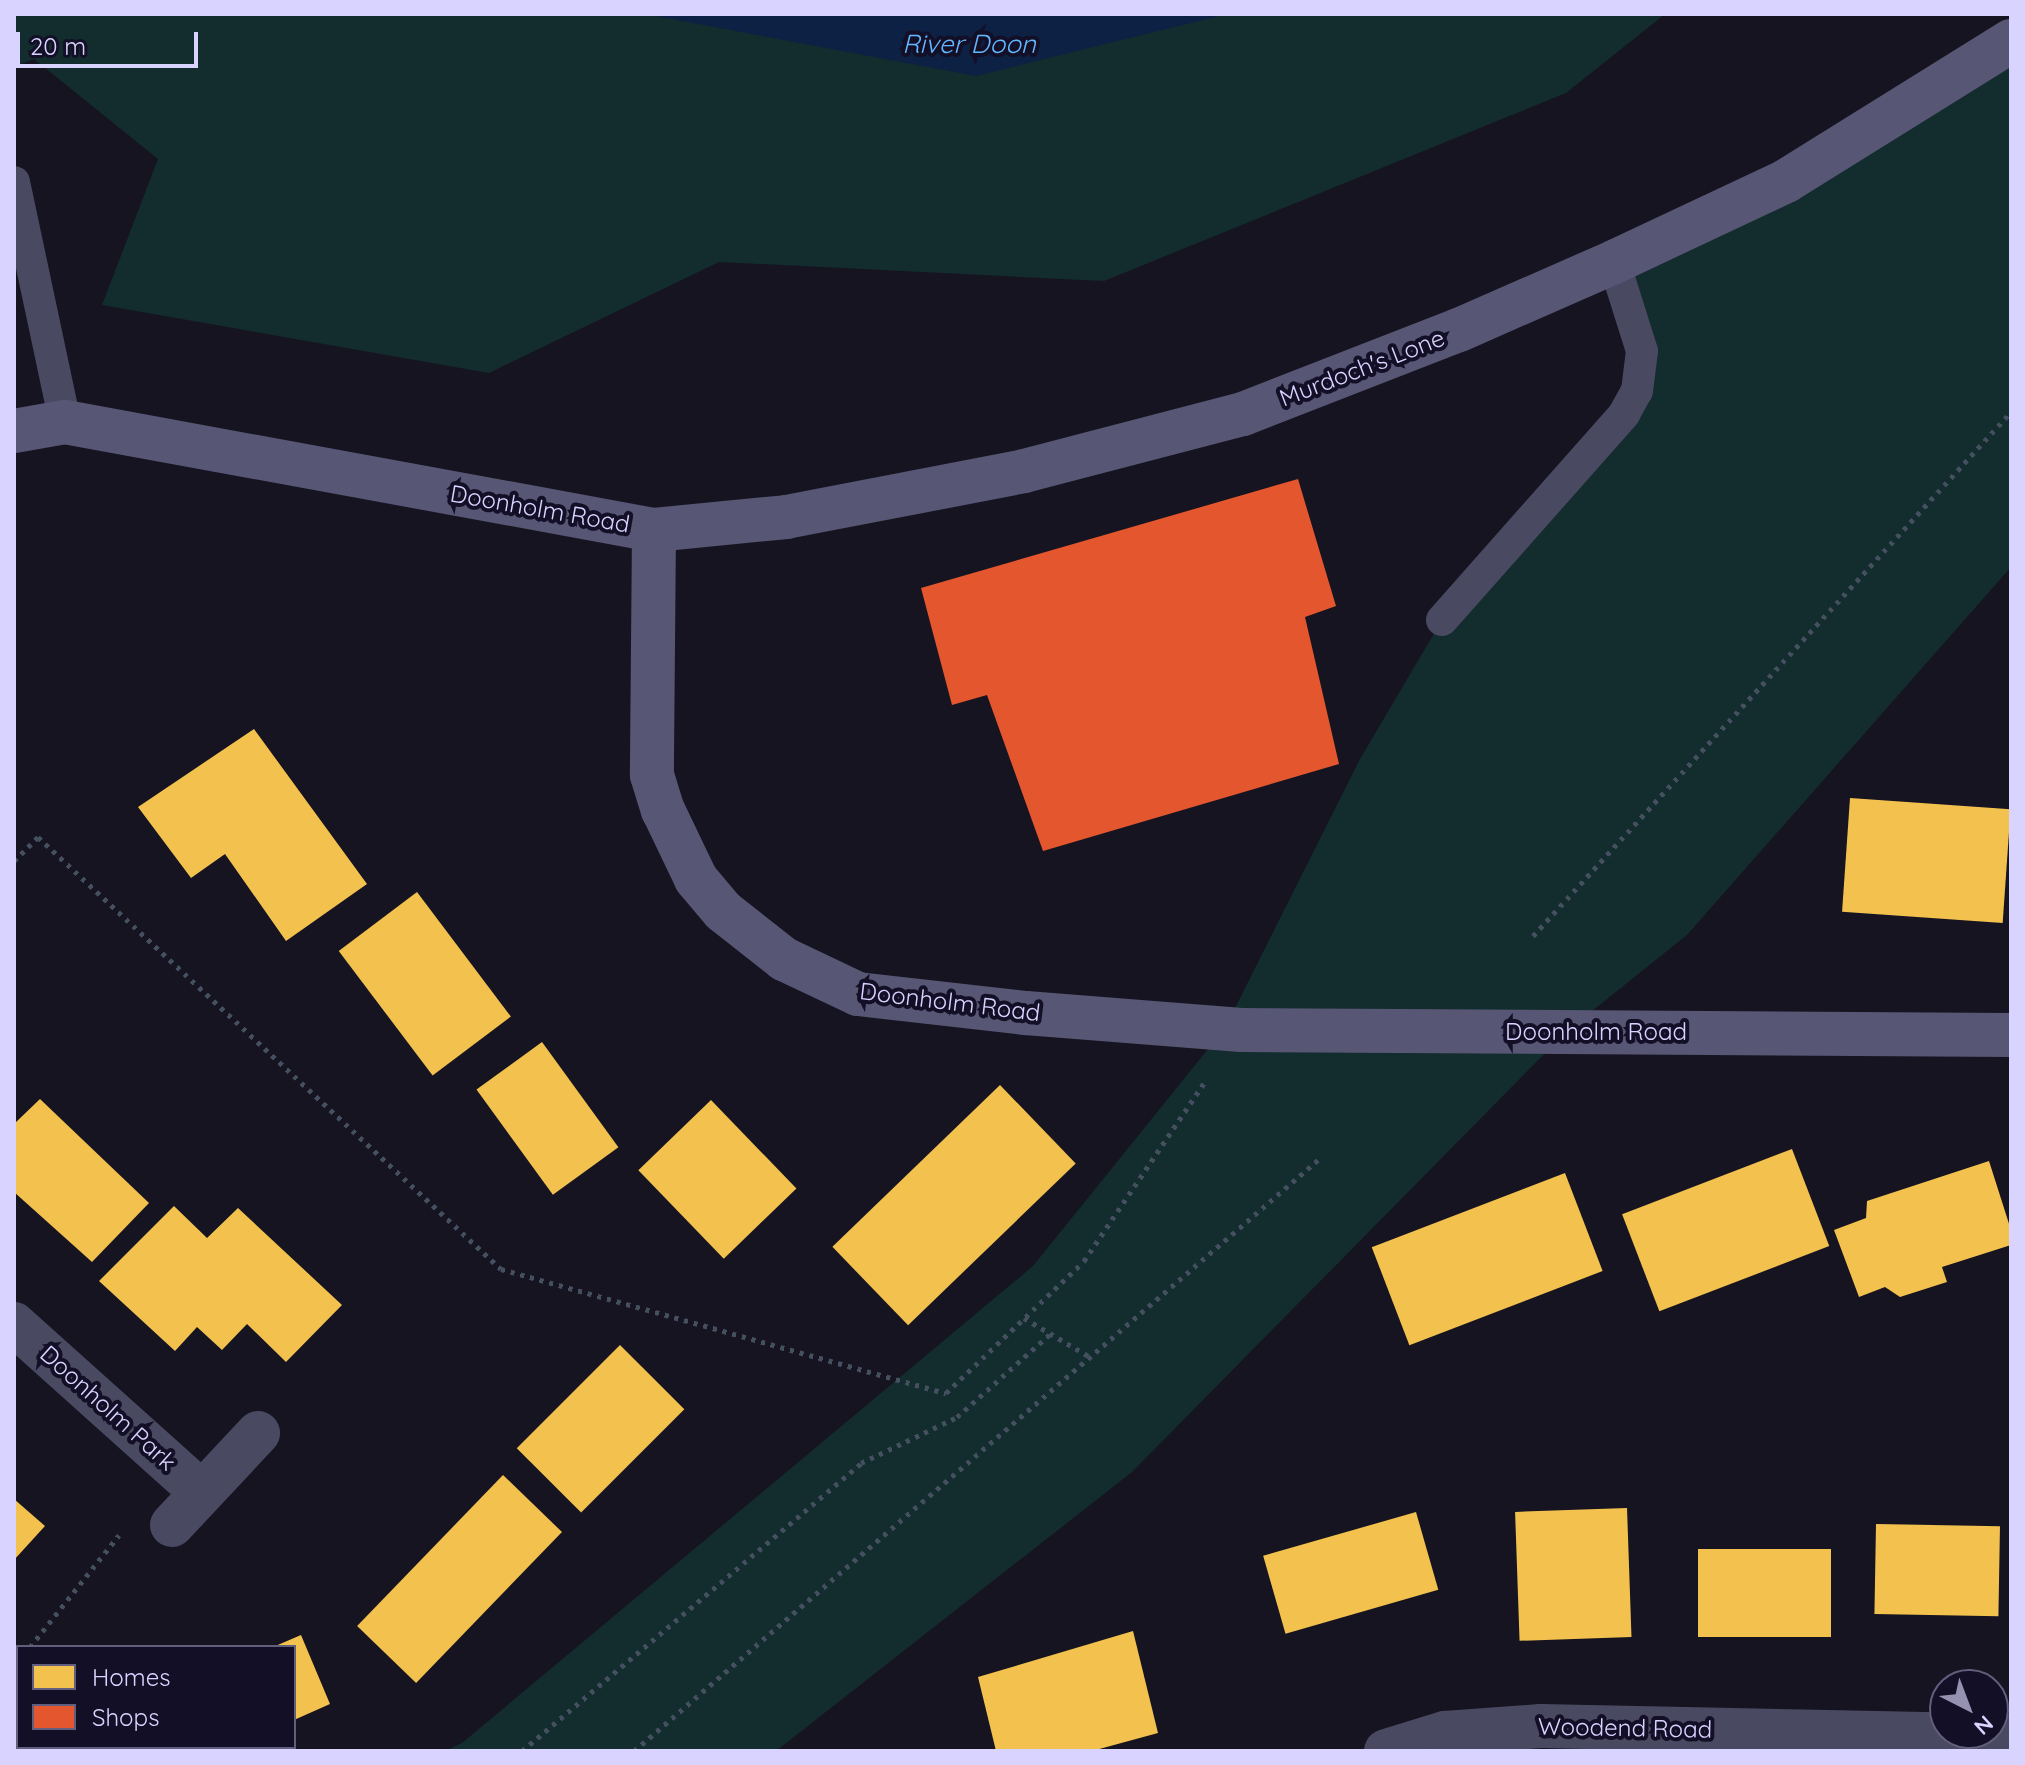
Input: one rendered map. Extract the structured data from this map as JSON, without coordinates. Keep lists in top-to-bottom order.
{
  "streets": {
    "street": [
      "Murdoch's Lone",
      "Doonholm Road",
      "Doonholm Park",
      "Woodend Road"
    ]
  },
  "crossings": [
    ["Murdoch's Lone", "Doonholm Road"]
  ],
  "water": ["River Doon"],
  "legend": ["Homes", "Shops"],
  "scale_bar": "20 m",
  "north": "bottom right"
}
